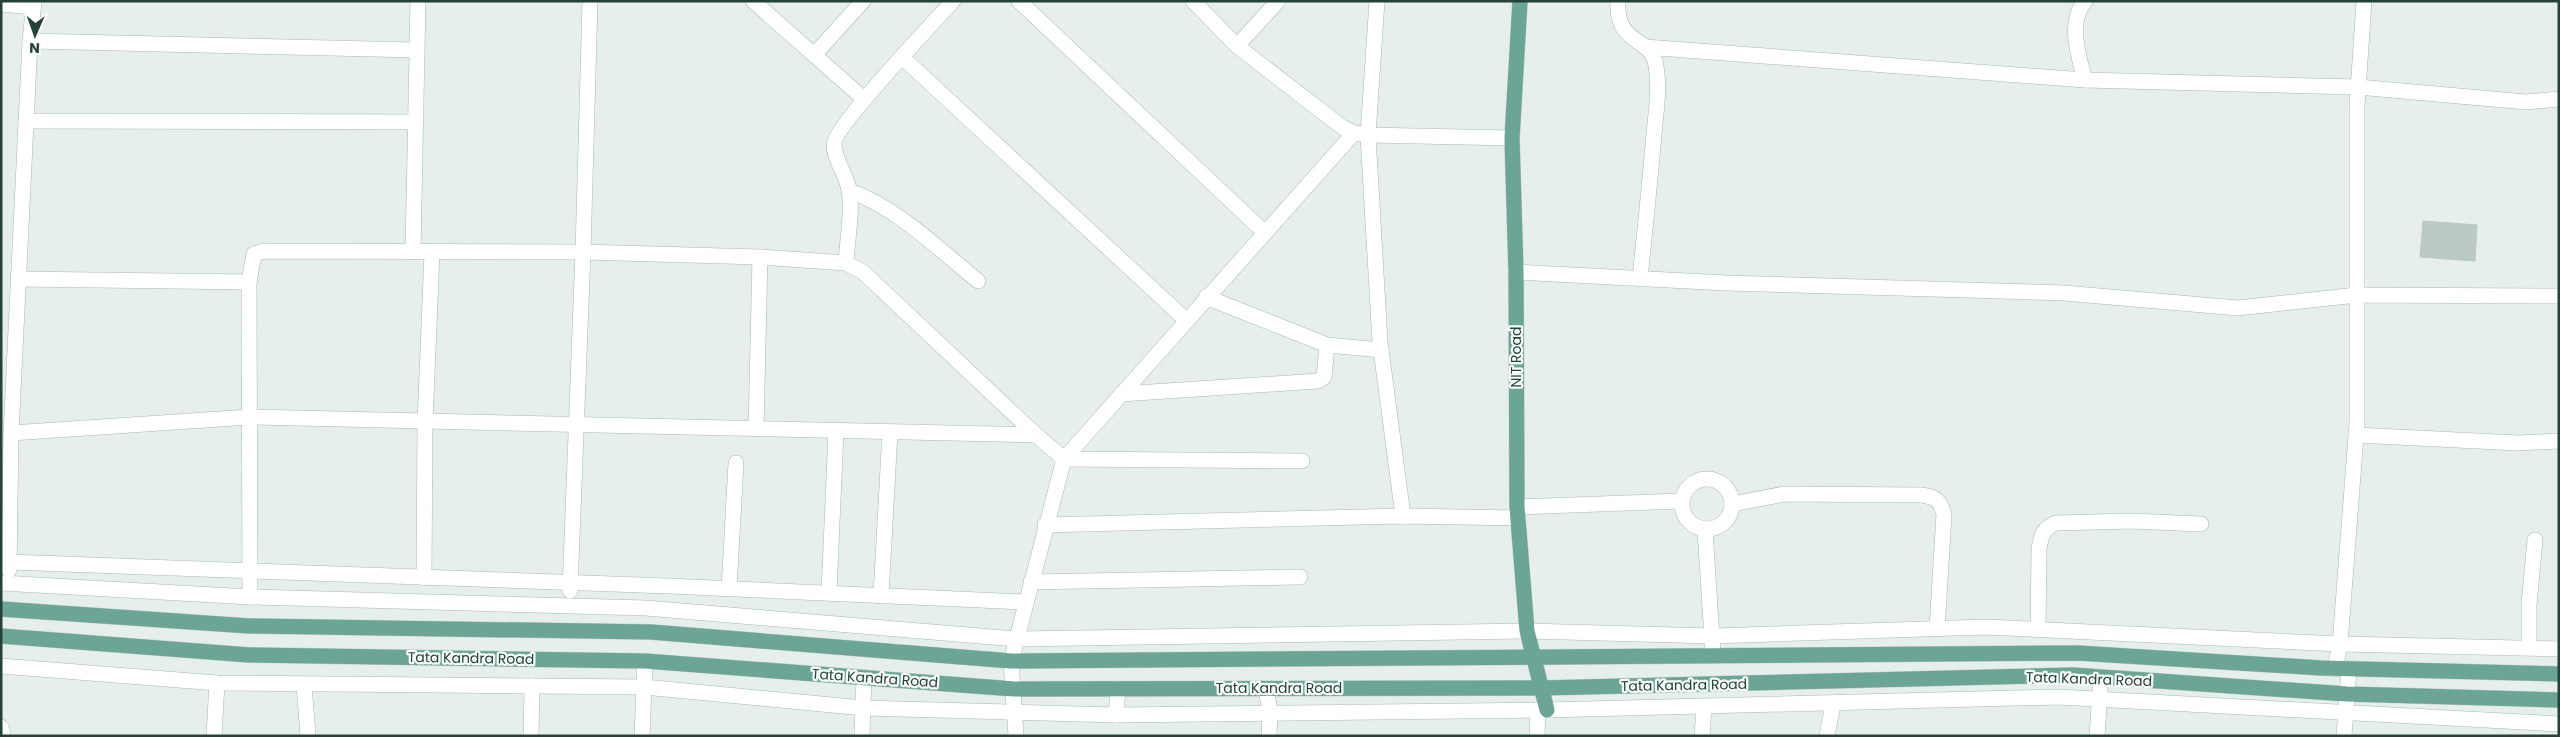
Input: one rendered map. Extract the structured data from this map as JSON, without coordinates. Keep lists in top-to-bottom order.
{
  "streets": {
    "main road": ["NIT Road", "Tata Kandra Road"]
  },
  "crossings": [
    ["NIT Road", "Tata Kandra Road"]
  ],
  "north": "bottom"
}
